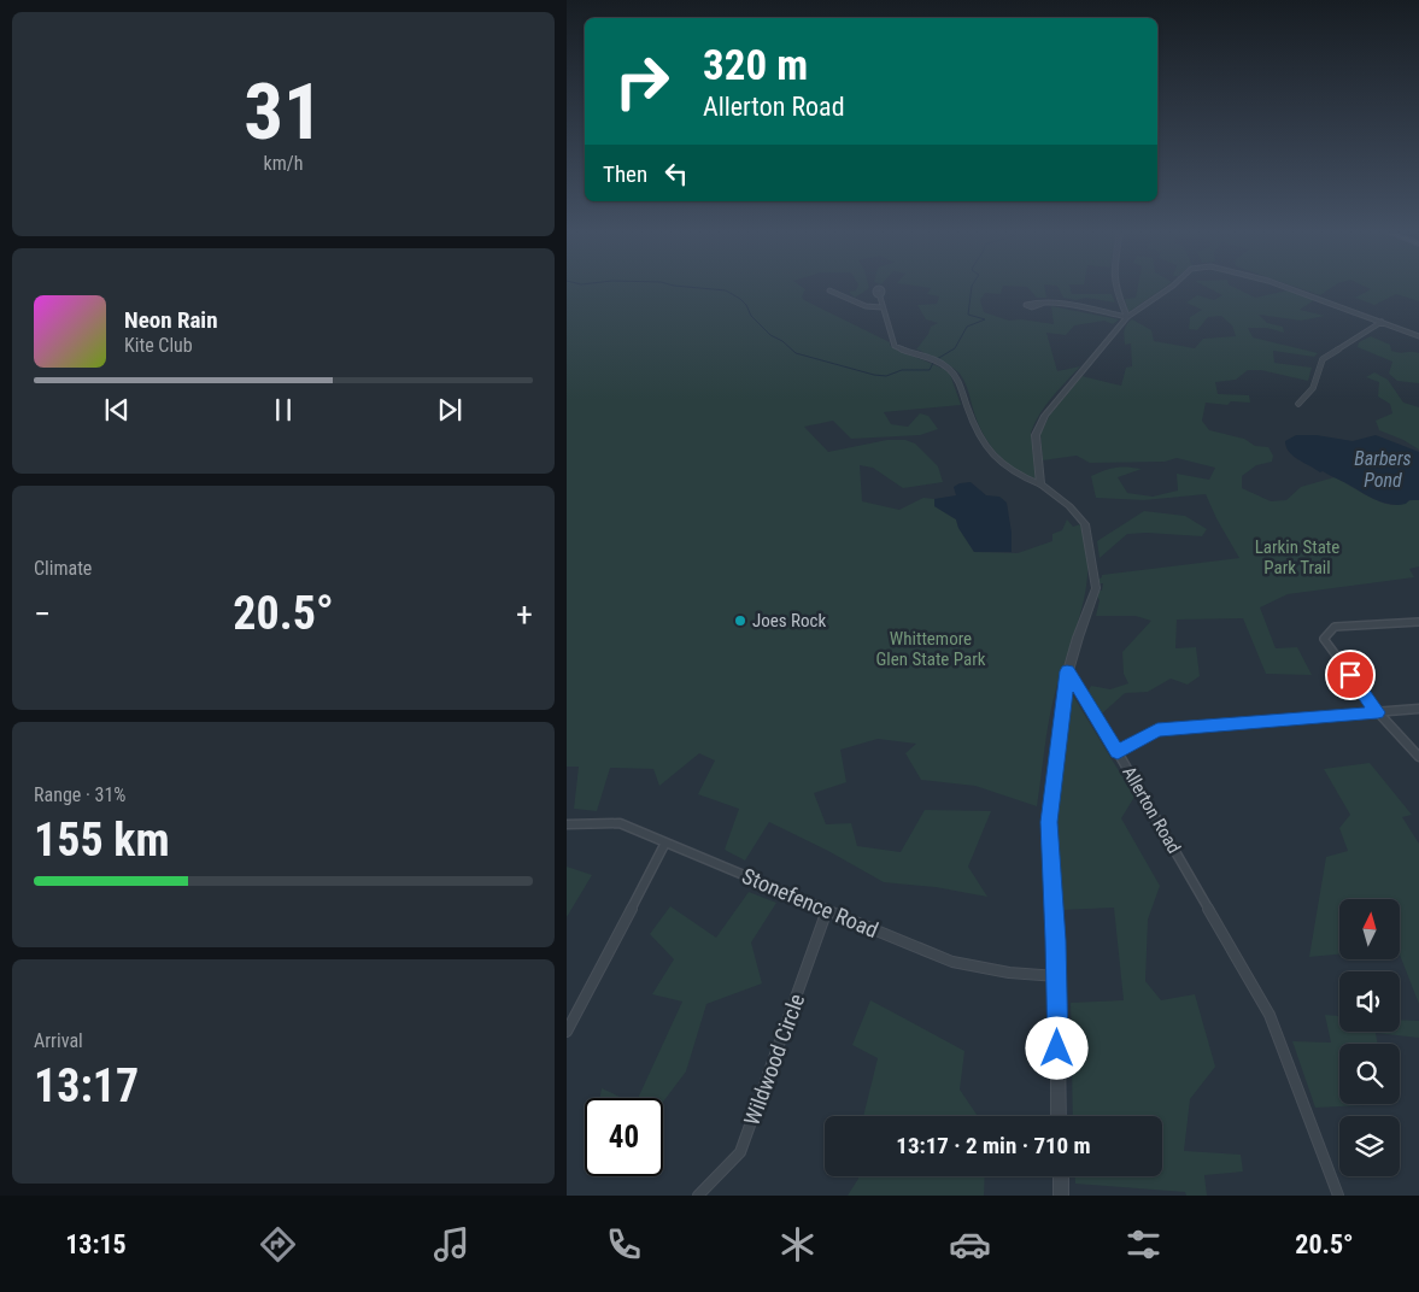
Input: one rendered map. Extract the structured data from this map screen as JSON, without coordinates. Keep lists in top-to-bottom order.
{
  "streets": {
    "street": ["Allerton Road", "Stonefence Road", "Wildwood Circle"]
  },
  "crossings": [
    ["Stonefence Road", "Wildwood Circle"]
  ],
  "water": ["Barbers Pond"],
  "parks": ["Larkin State Park Trail", "Whittemore Glen State Park"],
  "places": ["Joes Rock"],
  "north": "top",
  "page": {
    "tile": [
      ["31", "km/h"],
      "Climate",
      ["Range · 31%", "155 km"],
      ["Arrival", "13:17"]
    ],
    "turn": ["320 m", "Allerton Road"],
    "then": "Then",
    "song": ["Neon Rain", "Kite Club"],
    "heat": ["−", "20.5°", "+"],
    "limit": "40",
    "trip": "13:17 · 2 min · 710 m",
    "tabs": ["13:15", "20.5°"]
  }
}
